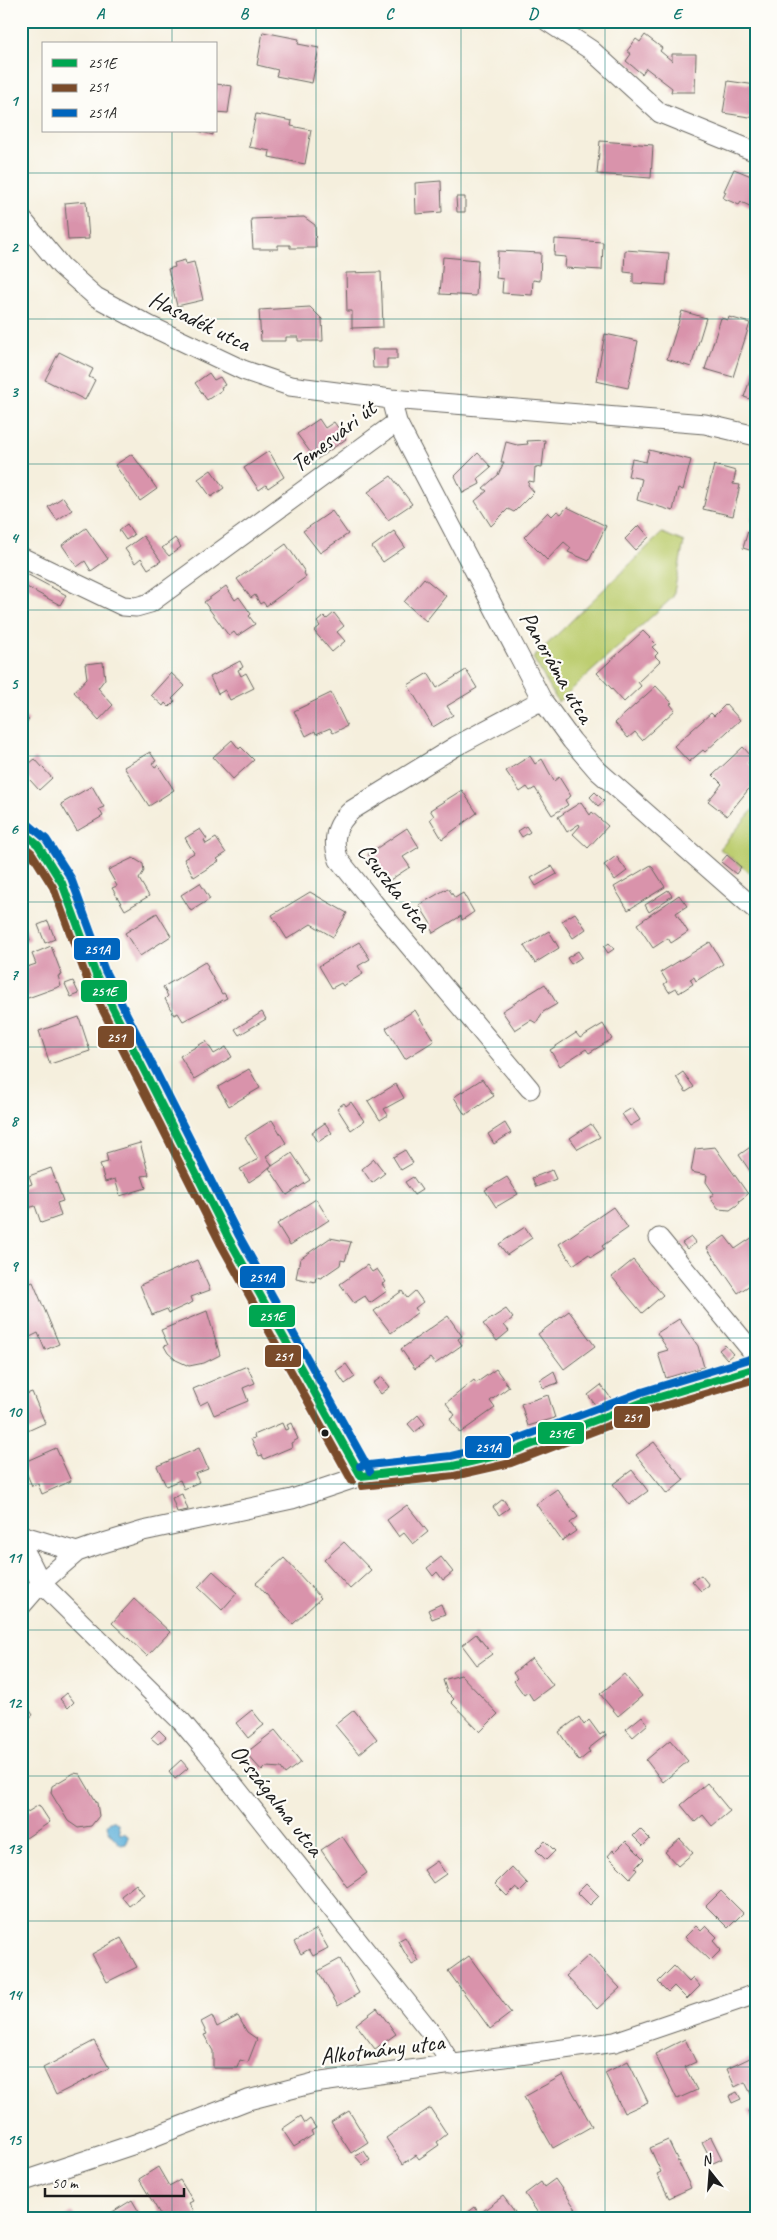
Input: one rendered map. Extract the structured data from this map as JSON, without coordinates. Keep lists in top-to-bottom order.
{
  "streets": {
    "street": [
      "Hasadék utca",
      "Temesvári út",
      "Panoráma utca",
      "Csuszka utca",
      "Országalma utca",
      "Alkotmány utca"
    ]
  },
  "crossings": [
    ["Hasadék utca", "Temesvári út"],
    ["Temesvári út", "Panoráma utca"],
    ["Panoráma utca", "Csuszka utca"],
    ["Országalma utca", "Alkotmány utca"]
  ],
  "lines": ["transit line 251A", "transit line 251E", "transit line 251"],
  "legend": ["251E", "251", "251A"],
  "scale_bar": "50 m",
  "north": "top",
  "grid": {
    "columns": [
      "A",
      "B",
      "C",
      "D",
      "E"
    ],
    "rows": [
      "1",
      "2",
      "3",
      "4",
      "5",
      "6",
      "7",
      "8",
      "9",
      "10",
      "11",
      "12",
      "13",
      "14",
      "15"
    ]
  }
}
